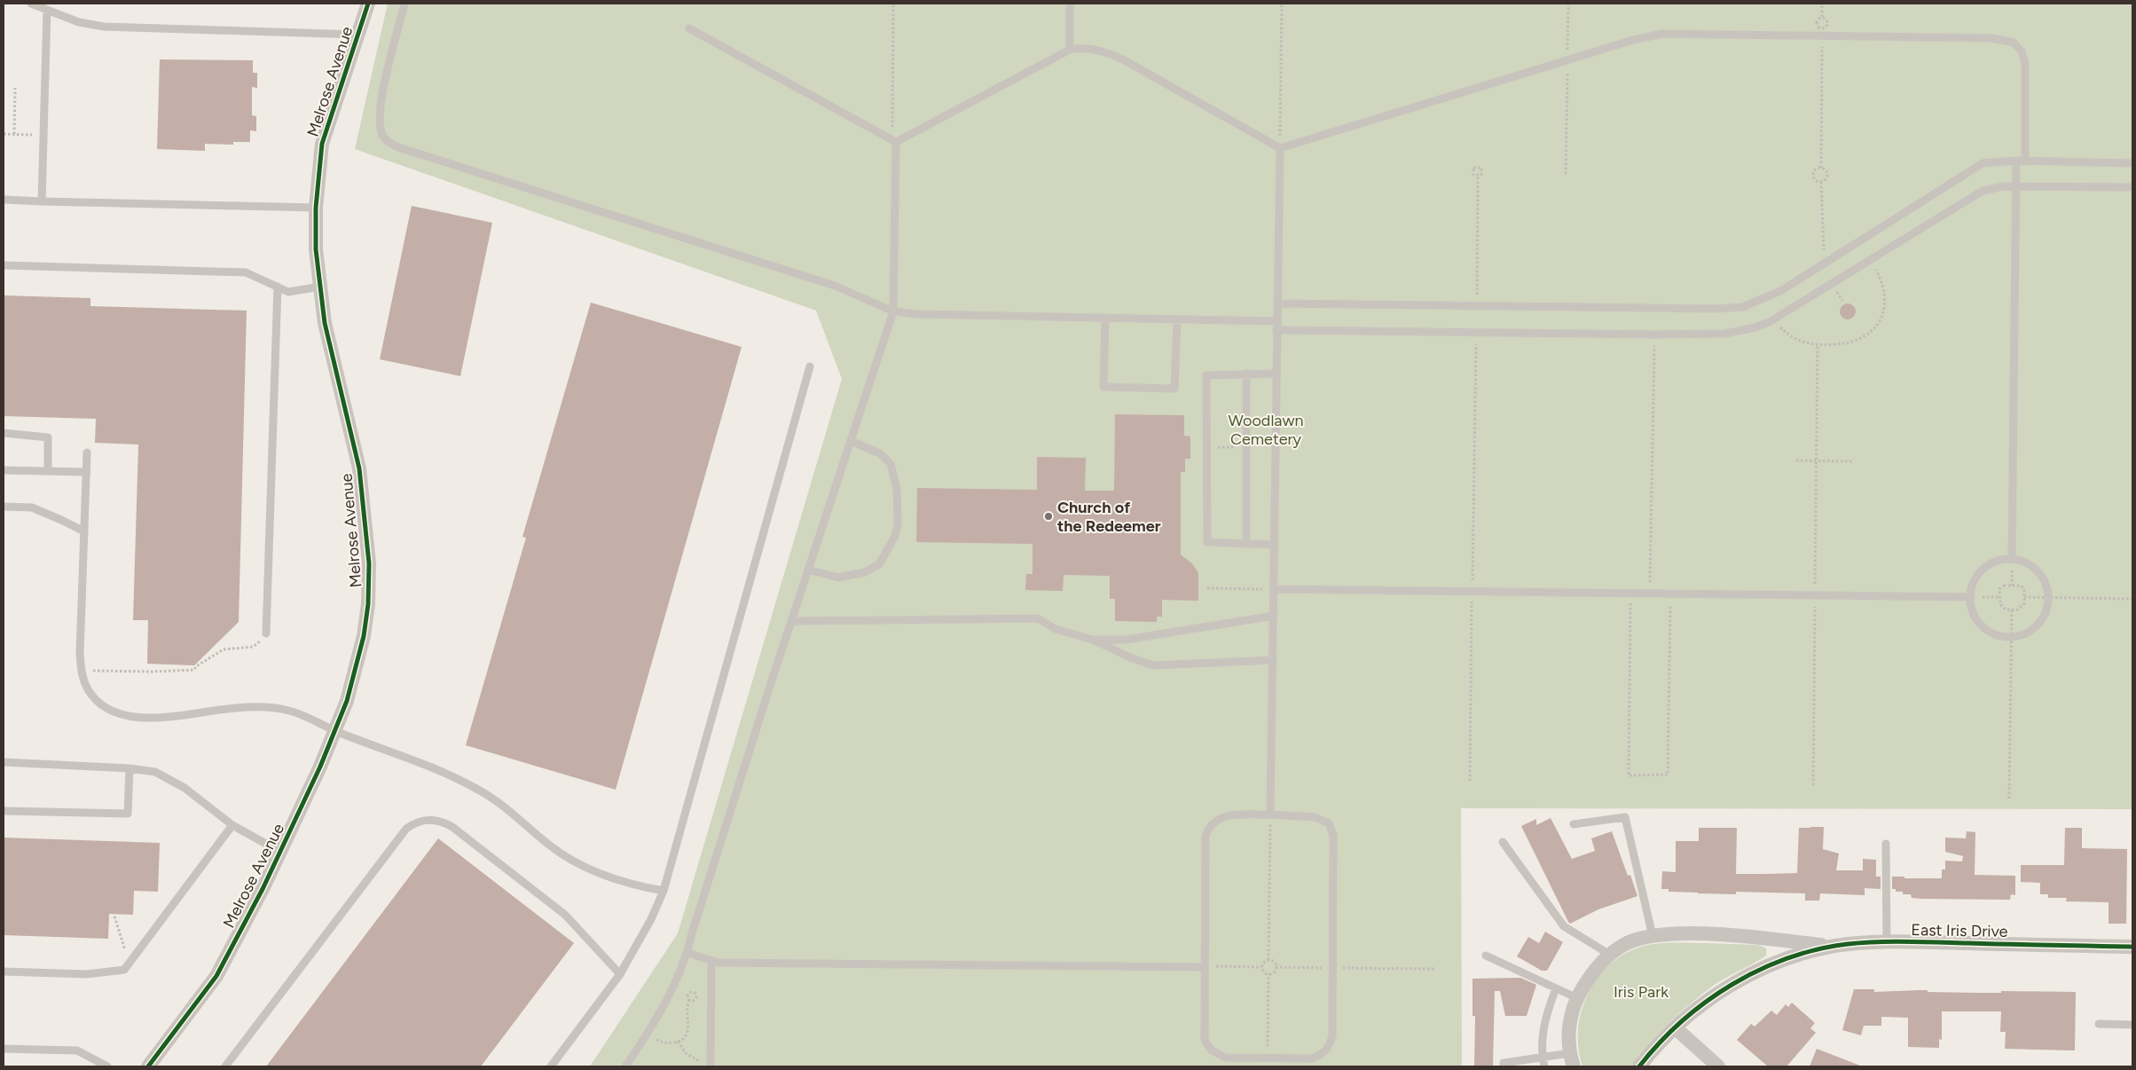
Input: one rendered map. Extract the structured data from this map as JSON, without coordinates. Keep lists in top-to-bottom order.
{
  "streets": {
    "street": ["Melrose Avenue", "East Iris Drive"]
  },
  "parks": ["Woodlawn Cemetery", "Iris Park"],
  "places": ["Church of the Redeemer"]
}
